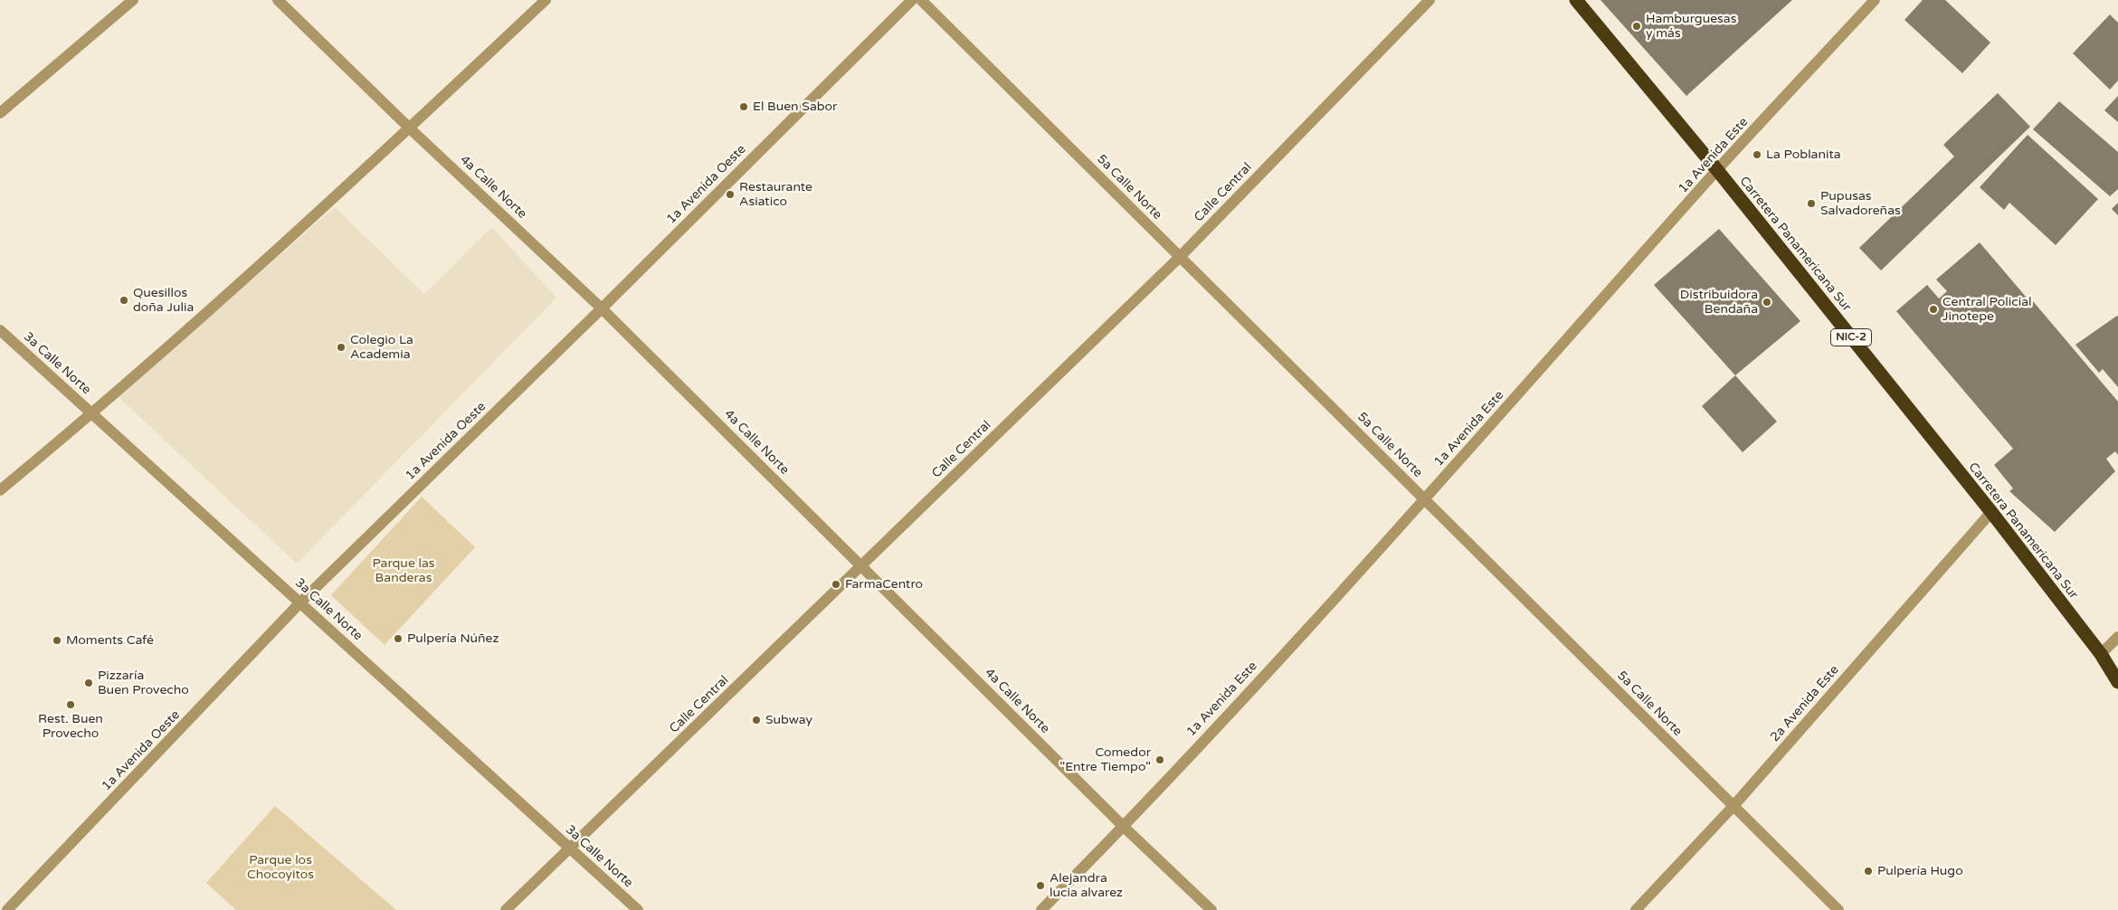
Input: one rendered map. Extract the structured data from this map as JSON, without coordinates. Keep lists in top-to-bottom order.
{
  "streets": {
    "highway": ["Carretera Panamericana Sur", "NIC-2"],
    "street": [
      "1a Avenida Este",
      "1a Avenida Oeste",
      "4a Calle Norte",
      "5a Calle Norte",
      "Calle Central",
      "3a Calle Norte",
      "2a Avenida Este"
    ]
  },
  "crossings": [
    ["1a Avenida Este", "4a Calle Norte"],
    ["1a Avenida Este", "5a Calle Norte"],
    ["1a Avenida Este", "Carretera Panamericana Sur"],
    ["1a Avenida Oeste", "4a Calle Norte"],
    ["1a Avenida Oeste", "3a Calle Norte"],
    ["4a Calle Norte", "Calle Central"],
    ["5a Calle Norte", "Calle Central"],
    ["5a Calle Norte", "2a Avenida Este"],
    ["Calle Central", "3a Calle Norte"],
    ["Carretera Panamericana Sur", "2a Avenida Este"]
  ],
  "parks": ["Parque las Banderas", "Parque los Chocoyitos"],
  "places": [
    "Hamburguesas y más",
    "El Buen Sabor",
    "La Poblanita",
    "Restaurante Asiatico",
    "Pupusas Salvadoreñas",
    "Quesillos doña Julia",
    "Distribuidora Bendaña",
    "Central Policial Jinotepe",
    "Colegio La Academia",
    "FarmaCentro",
    "Pulpería Núñez",
    "Moments Café",
    "Pizzaría Buen Provecho",
    "Rest. Buen Provecho",
    "Subway",
    "Comedor \"Entre Tiempo\"",
    "Pulpería Hugo",
    "Alejandra lucia alvarez"
  ]
}
